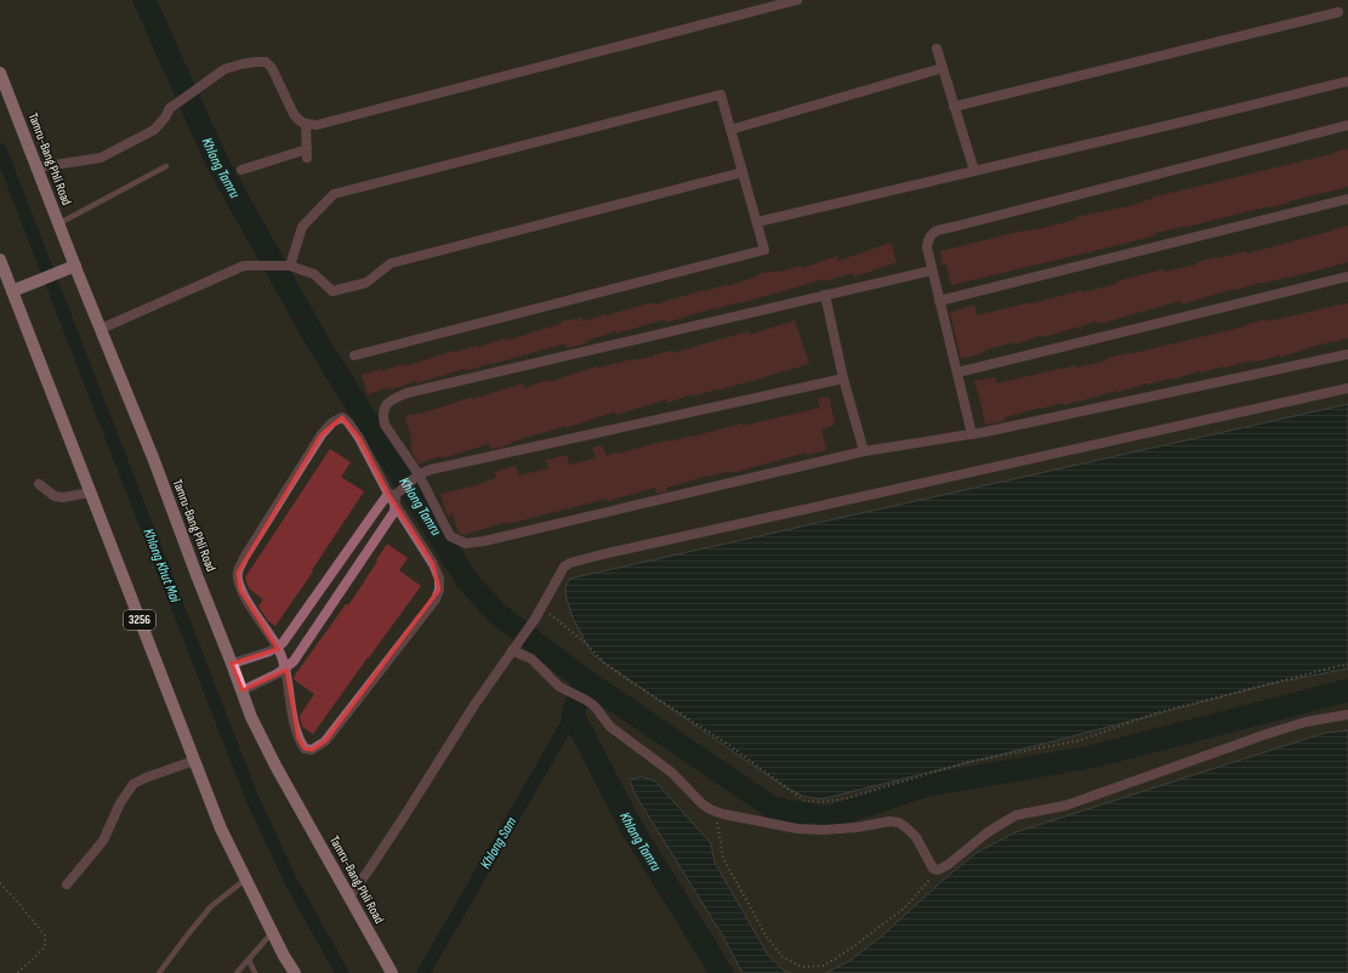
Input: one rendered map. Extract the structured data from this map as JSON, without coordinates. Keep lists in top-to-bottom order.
{
  "streets": {
    "main road": ["Tamru-Bang Phli Road", "3256"]
  },
  "water": ["Khlong Tamru", "Khlong Khut Mai", "Khlong Sam"]
}
